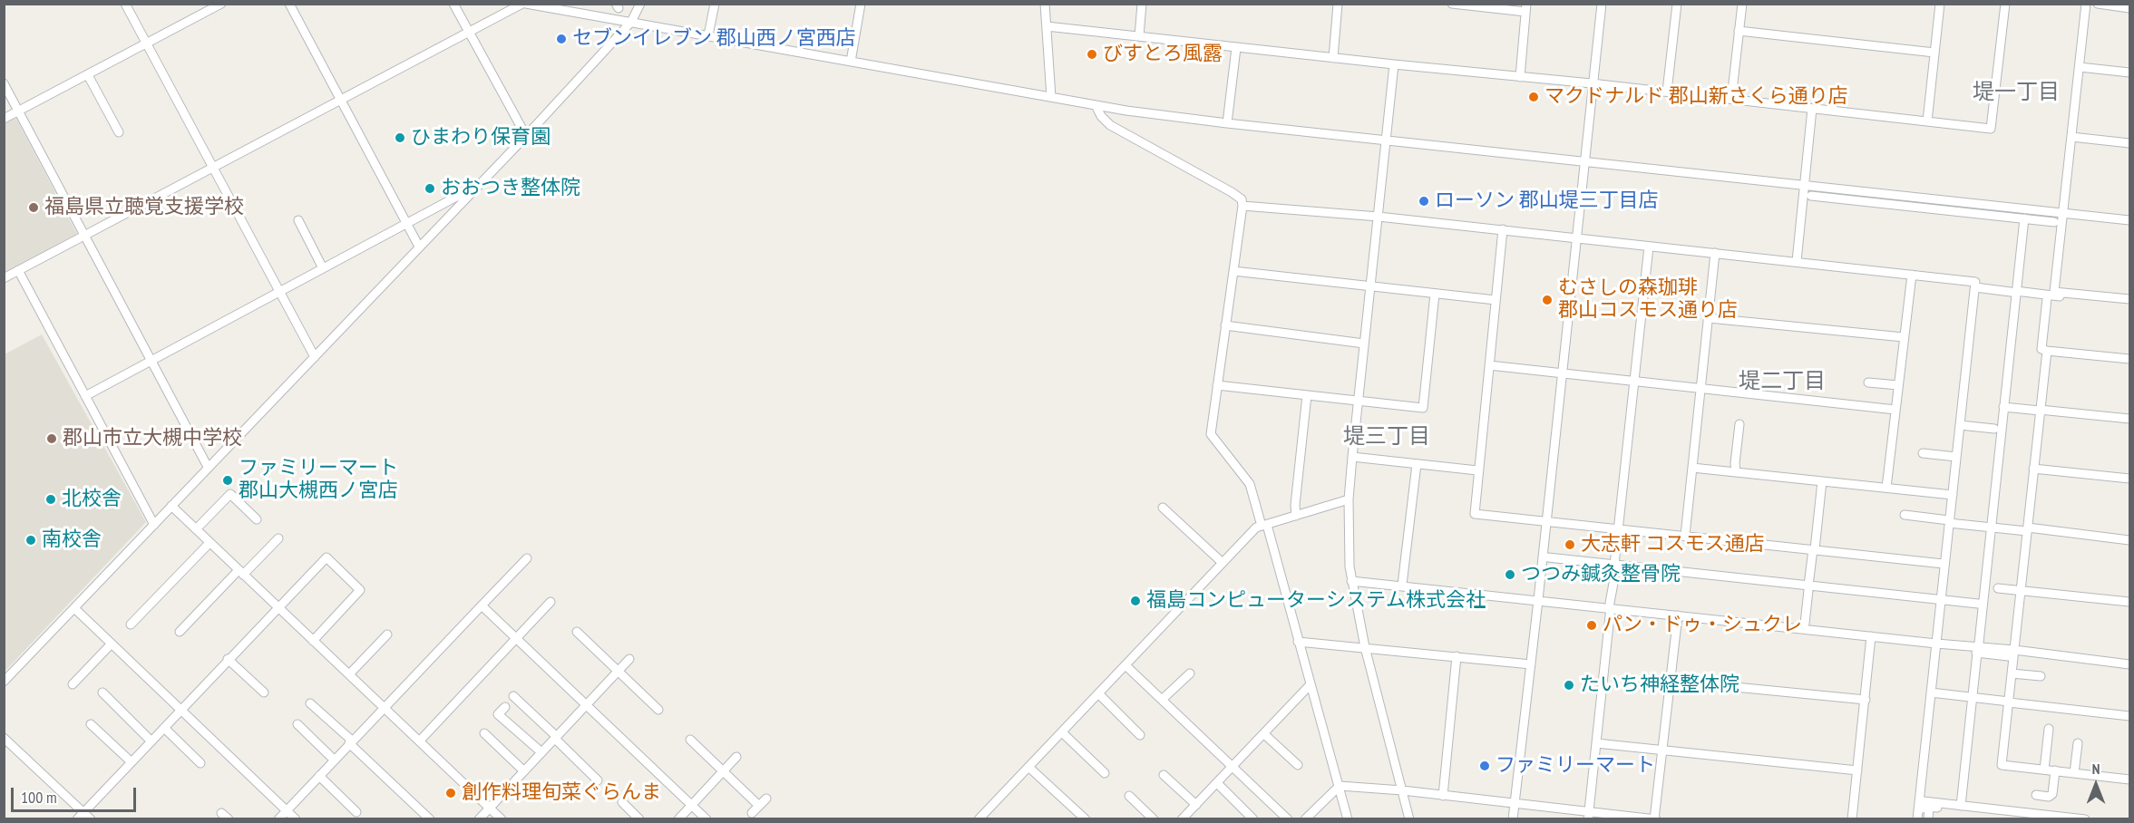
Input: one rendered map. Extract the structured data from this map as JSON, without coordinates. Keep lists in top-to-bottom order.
{
  "districts": ["堤一丁目", "堤二丁目", "堤三丁目"],
  "places": [
    "セブンイレブン 郡山西ノ宮西店",
    "びすとろ風露",
    "マクドナルド 郡山新さくら通り店",
    "ひまわり保育園",
    "おおつき整体院",
    "ローソン 郡山堤三丁目店",
    "福島県立聴覚支援学校",
    "むさしの森珈琲 郡山コスモス通り店",
    "郡山市立大槻中学校",
    "ファミリーマート 郡山大槻西ノ宮店",
    "北校舎",
    "南校舎",
    "大志軒 コスモス通店",
    "つつみ鍼灸整骨院",
    "福島コンピューターシステム株式会社",
    "パン・ドゥ・シュクレ",
    "たいち神経整体院",
    "ファミリーマート",
    "創作料理旬菜ぐらんま"
  ],
  "scale_bar": "100 m",
  "north": "top"
}
